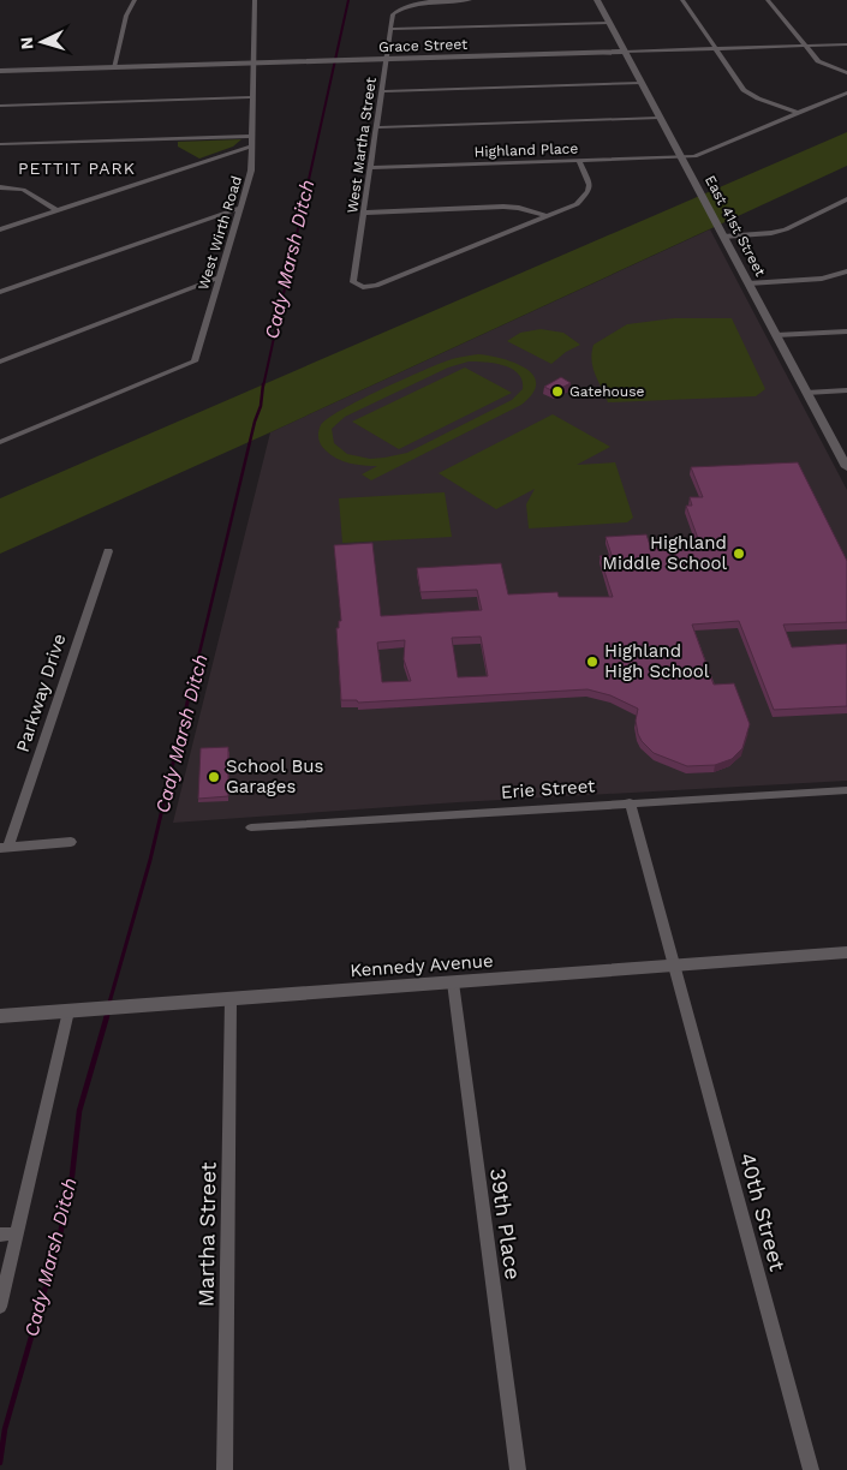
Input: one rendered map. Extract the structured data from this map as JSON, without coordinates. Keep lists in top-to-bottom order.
{
  "streets": {
    "street": [
      "Grace Street",
      "West Martha Street",
      "Highland Place",
      "East 41st Street",
      "West Wirth Road",
      "Parkway Drive",
      "Erie Street",
      "Kennedy Avenue",
      "40th Street",
      "39th Place",
      "Martha Street"
    ]
  },
  "crossings": [
    ["Grace Street", "West Martha Street"],
    ["Grace Street", "East 41st Street"],
    ["Grace Street", "West Wirth Road"],
    ["West Martha Street", "Highland Place"],
    ["Highland Place", "East 41st Street"],
    ["Kennedy Avenue", "40th Street"],
    ["Kennedy Avenue", "39th Place"],
    ["Kennedy Avenue", "Martha Street"]
  ],
  "districts": ["PETTIT PARK"],
  "water": ["Cady Marsh Ditch"],
  "places": [
    "Gatehouse",
    "Highland Middle School",
    "Highland High School",
    "School Bus Garages"
  ],
  "north": "left"
}
